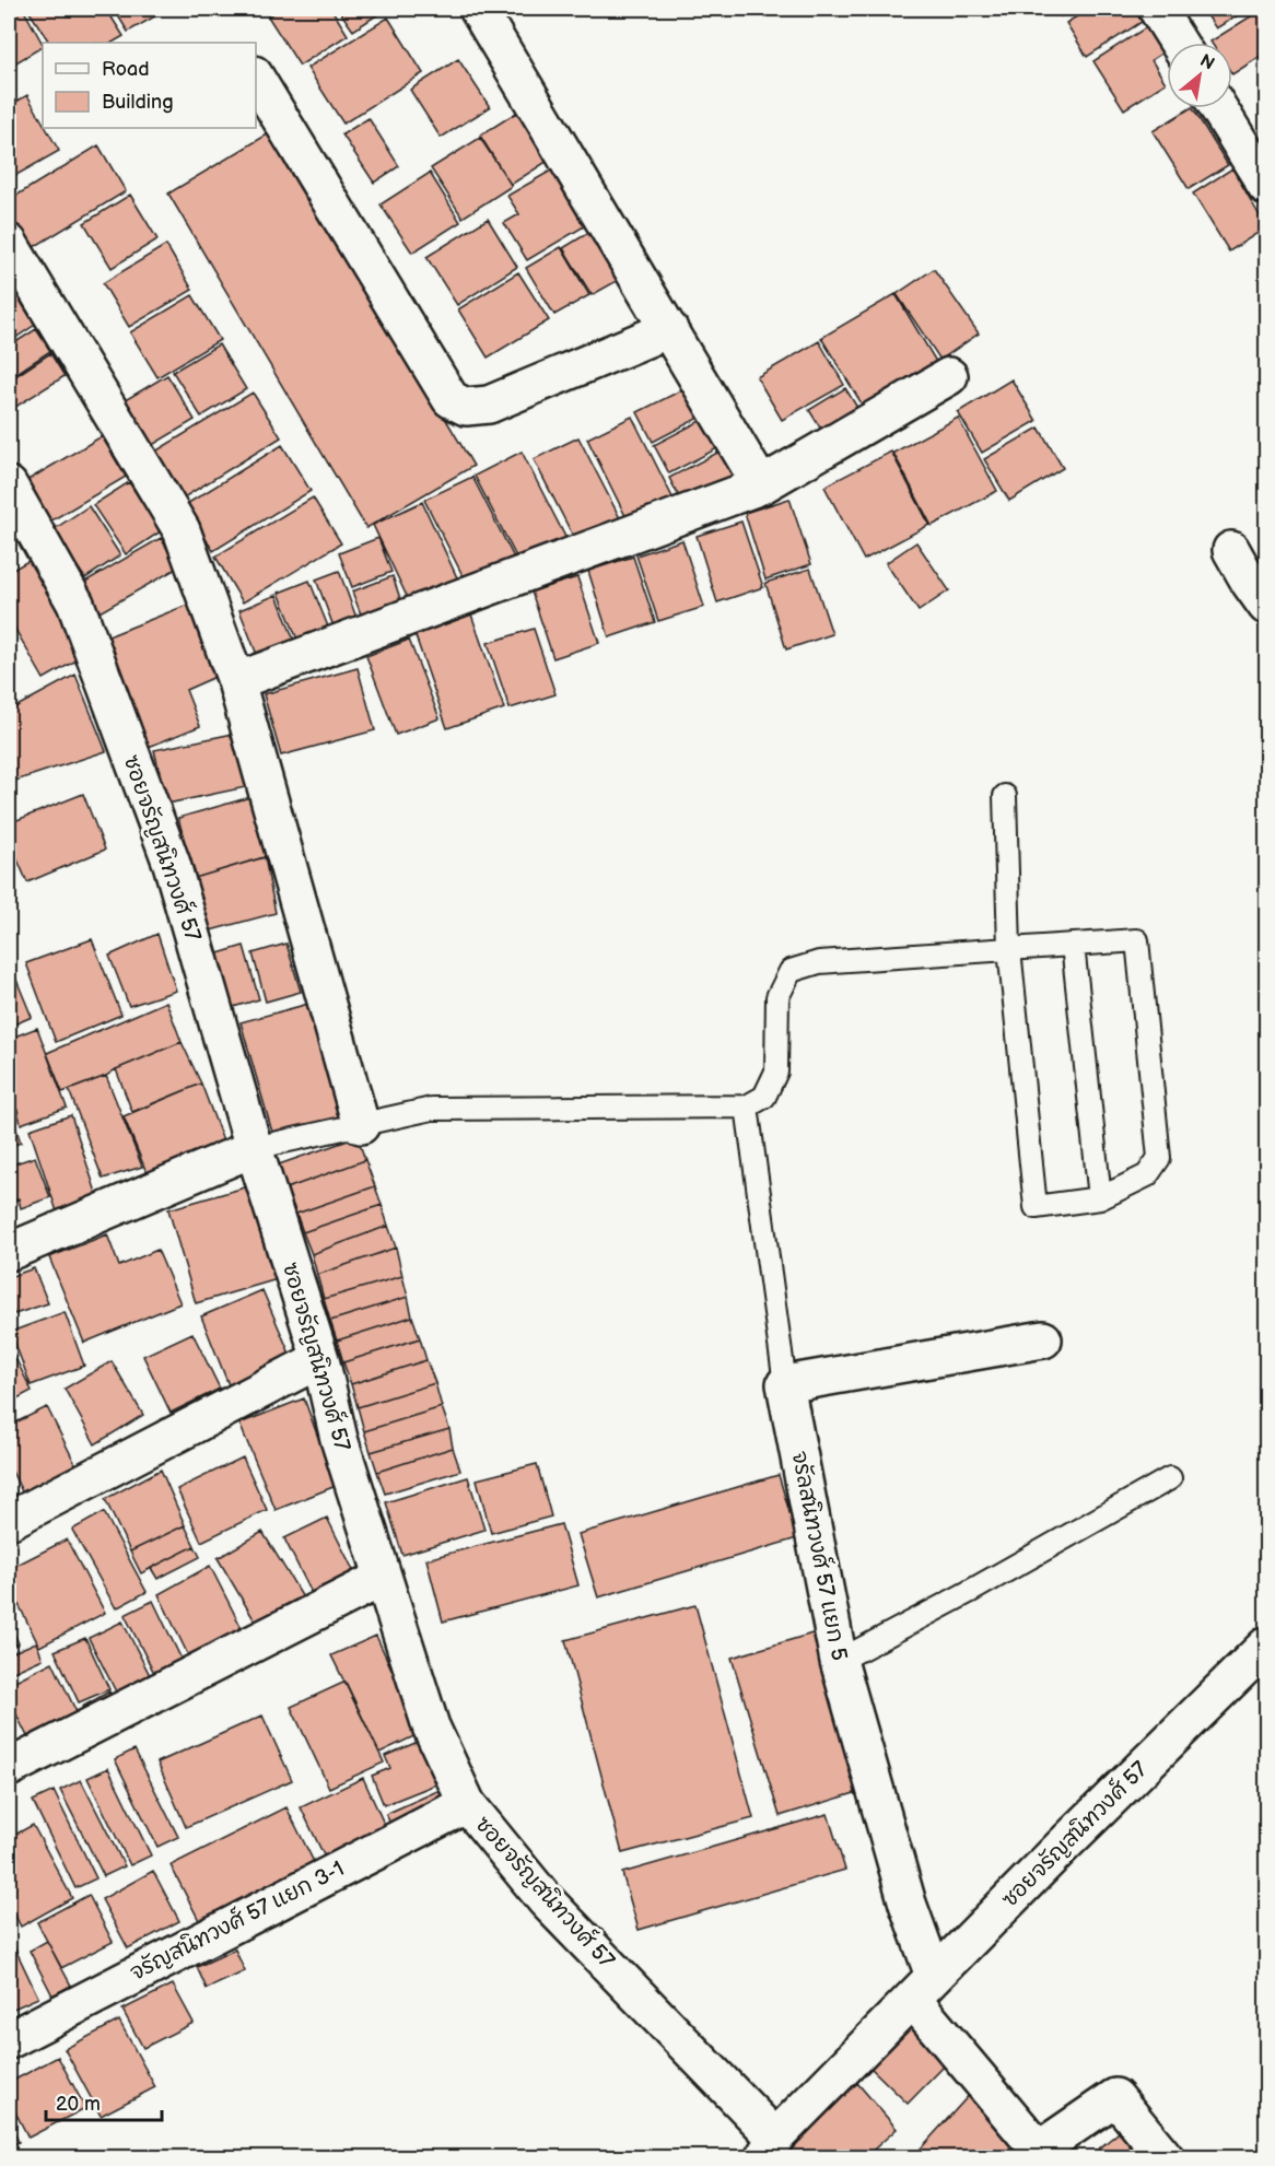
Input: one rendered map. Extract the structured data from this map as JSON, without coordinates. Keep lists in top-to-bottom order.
{
  "streets": {
    "street": ["ซอยจรัญสนิทวงศ์ 57", "จรัลสนิทวงศ์ 57 แยก 5", "จรัญสนิทวงศ์ 57 แยก 3-1"]
  },
  "crossings": [
    ["ซอยจรัญสนิทวงศ์ 57", "จรัลสนิทวงศ์ 57 แยก 5"],
    ["ซอยจรัญสนิทวงศ์ 57", "จรัญสนิทวงศ์ 57 แยก 3-1"]
  ],
  "legend": ["Road", "Building"],
  "scale_bar": "20 m",
  "north": "top right"
}
